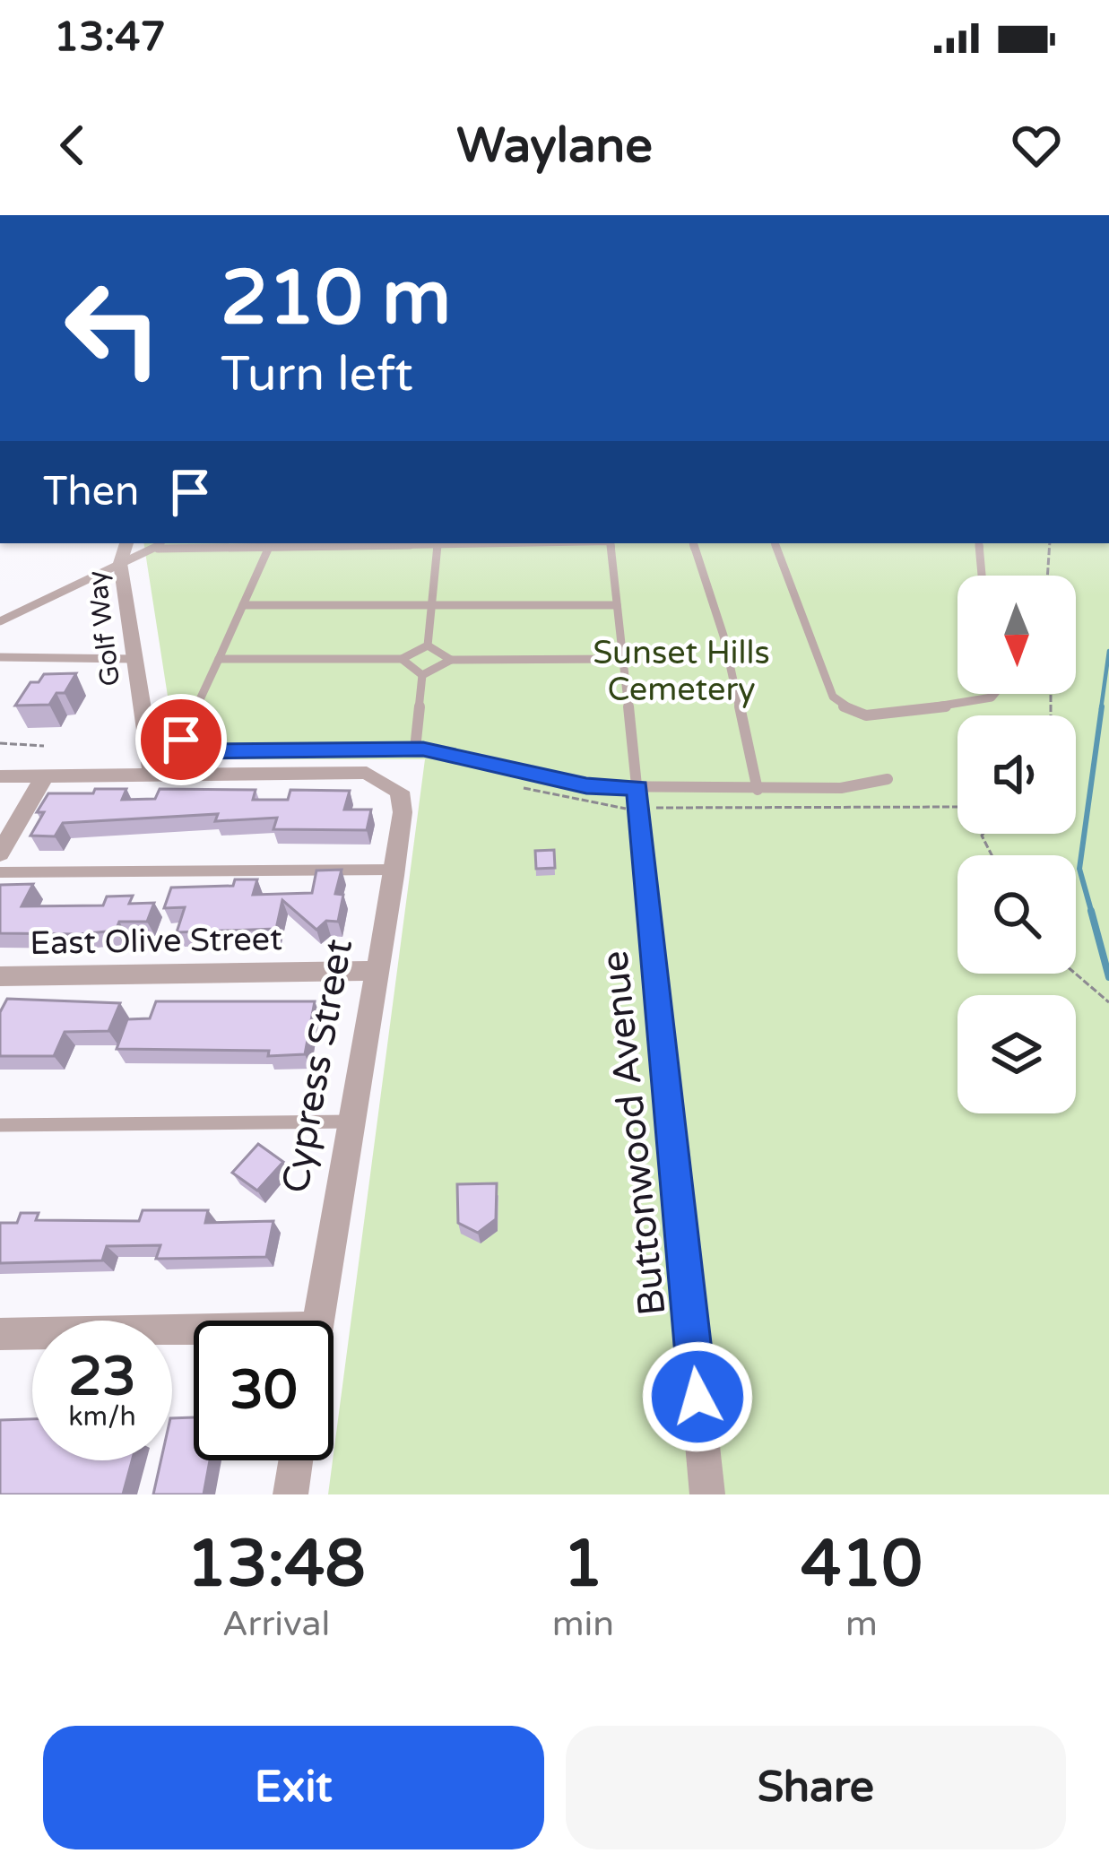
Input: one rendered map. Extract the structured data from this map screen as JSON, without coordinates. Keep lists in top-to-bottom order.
{
  "streets": {
    "street": [
      "Golf Way",
      "East Olive Street",
      "Cypress Street",
      "Buttonwood Avenue"
    ]
  },
  "crossings": [
    ["Golf Way", "Cypress Street"],
    ["East Olive Street", "Cypress Street"]
  ],
  "parks": ["Sunset Hills Cemetery"],
  "north": "bottom",
  "page": {
    "status": "13:47",
    "header": "Waylane",
    "turn": ["210 m", "Turn left"],
    "then": "Then",
    "speed": "23 km/h",
    "limit": "30",
    "eta": [
      "13:48",
      "Arrival",
      "1",
      "min",
      "410",
      "m"
    ],
    "buttons": ["Exit", "Share"]
  }
}
